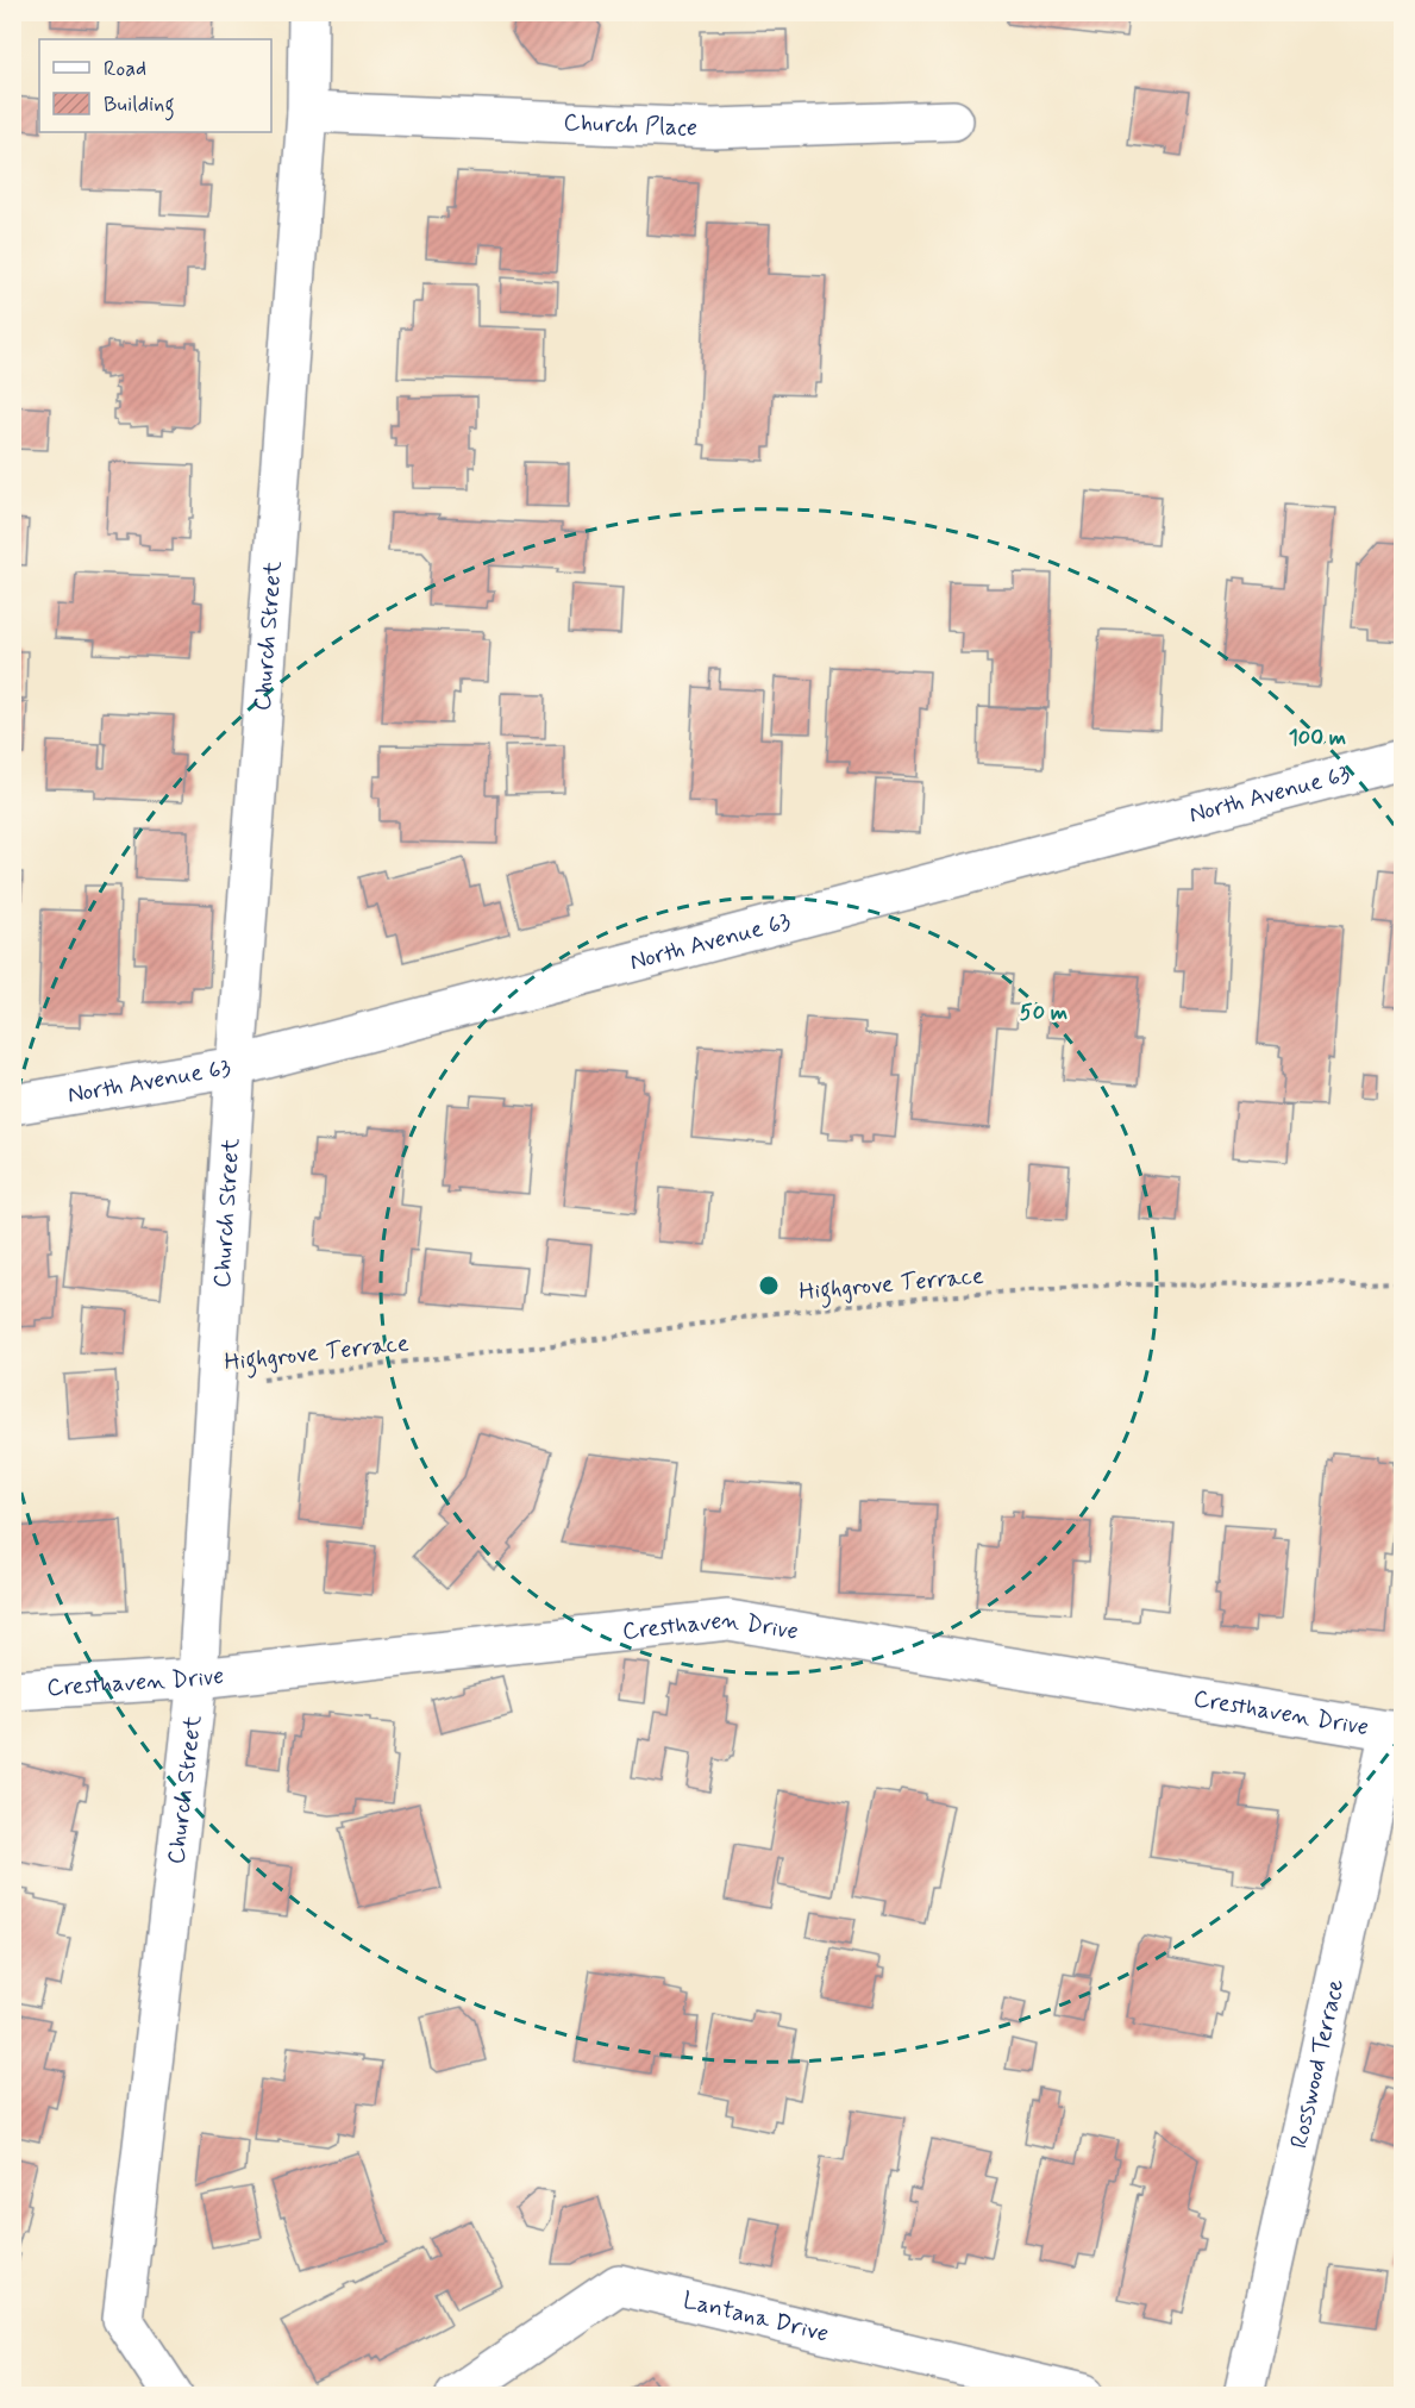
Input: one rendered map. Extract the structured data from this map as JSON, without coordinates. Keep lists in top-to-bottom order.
{
  "streets": {
    "street": [
      "Church Place",
      "Church Street",
      "North Avenue 63",
      "Cresthaven Drive",
      "Rosswood Terrace",
      "Lantana Drive"
    ],
    "path": ["Highgrove Terrace"]
  },
  "crossings": [
    ["Church Place", "Church Street"],
    ["Church Street", "North Avenue 63"],
    ["Church Street", "Highgrove Terrace"],
    ["Church Street", "Cresthaven Drive"],
    ["Cresthaven Drive", "Rosswood Terrace"]
  ],
  "legend": ["Road", "Building"],
  "rings": ["100 m", "50 m"]
}
